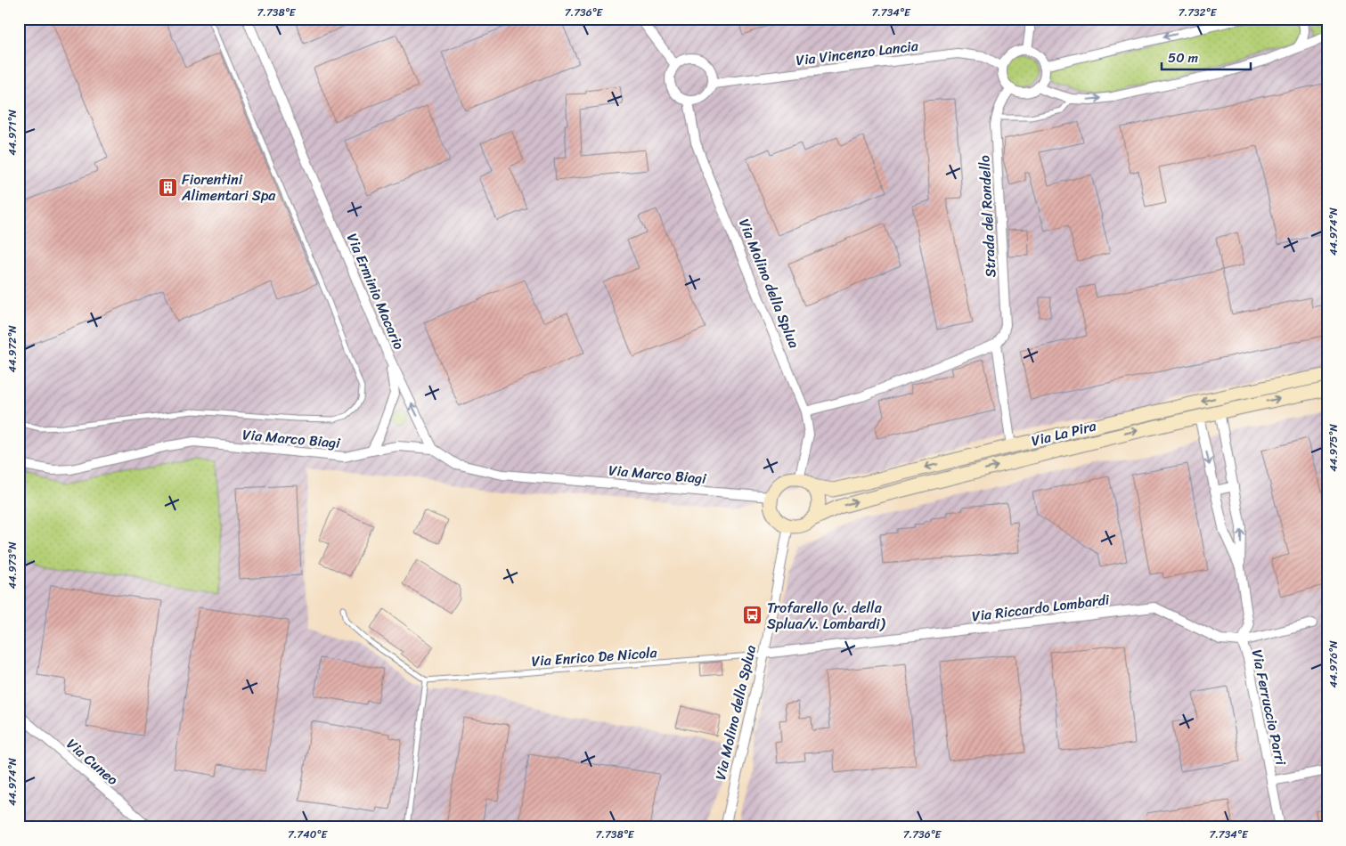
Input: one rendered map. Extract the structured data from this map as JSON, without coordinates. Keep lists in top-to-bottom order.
{
  "streets": {
    "street": [
      "Via Vincenzo Lancia",
      "Strada del Rondello",
      "Via Molino della Splua",
      "Via Erminio Macario",
      "Via La Pira",
      "Via Marco Biagi",
      "Via Riccardo Lombardi",
      "Via Ferruccio Parri",
      "Via Cuneo"
    ],
    "lane": ["Via Enrico De Nicola"]
  },
  "crossings": [
    ["Via Vincenzo Lancia", "Strada del Rondello"],
    ["Via Vincenzo Lancia", "Via Molino della Splua"],
    ["Strada del Rondello", "Via La Pira"],
    ["Via Molino della Splua", "Via La Pira"],
    ["Via Molino della Splua", "Via Marco Biagi"],
    ["Via Molino della Splua", "Via Riccardo Lombardi"],
    ["Via Molino della Splua", "Via Enrico De Nicola"],
    ["Via Erminio Macario", "Via Marco Biagi"],
    ["Via La Pira", "Via Marco Biagi"],
    ["Via Riccardo Lombardi", "Via Enrico De Nicola"],
    ["Via Riccardo Lombardi", "Via Ferruccio Parri"]
  ],
  "places": {
    "building": ["Fiorentini Alimentari Spa"],
    "bus stop": ["Trofarello (v. della Splua/v. Lombardi)"]
  },
  "scale_bar": "50 m",
  "coordinates": [
    "7.738°E",
    "7.736°E",
    "7.734°E",
    "7.732°E",
    "44.971°N",
    "44.974°N",
    "44.972°N",
    "44.975°N",
    "44.973°N",
    "44.976°N",
    "7.740°E"
  ]
}
